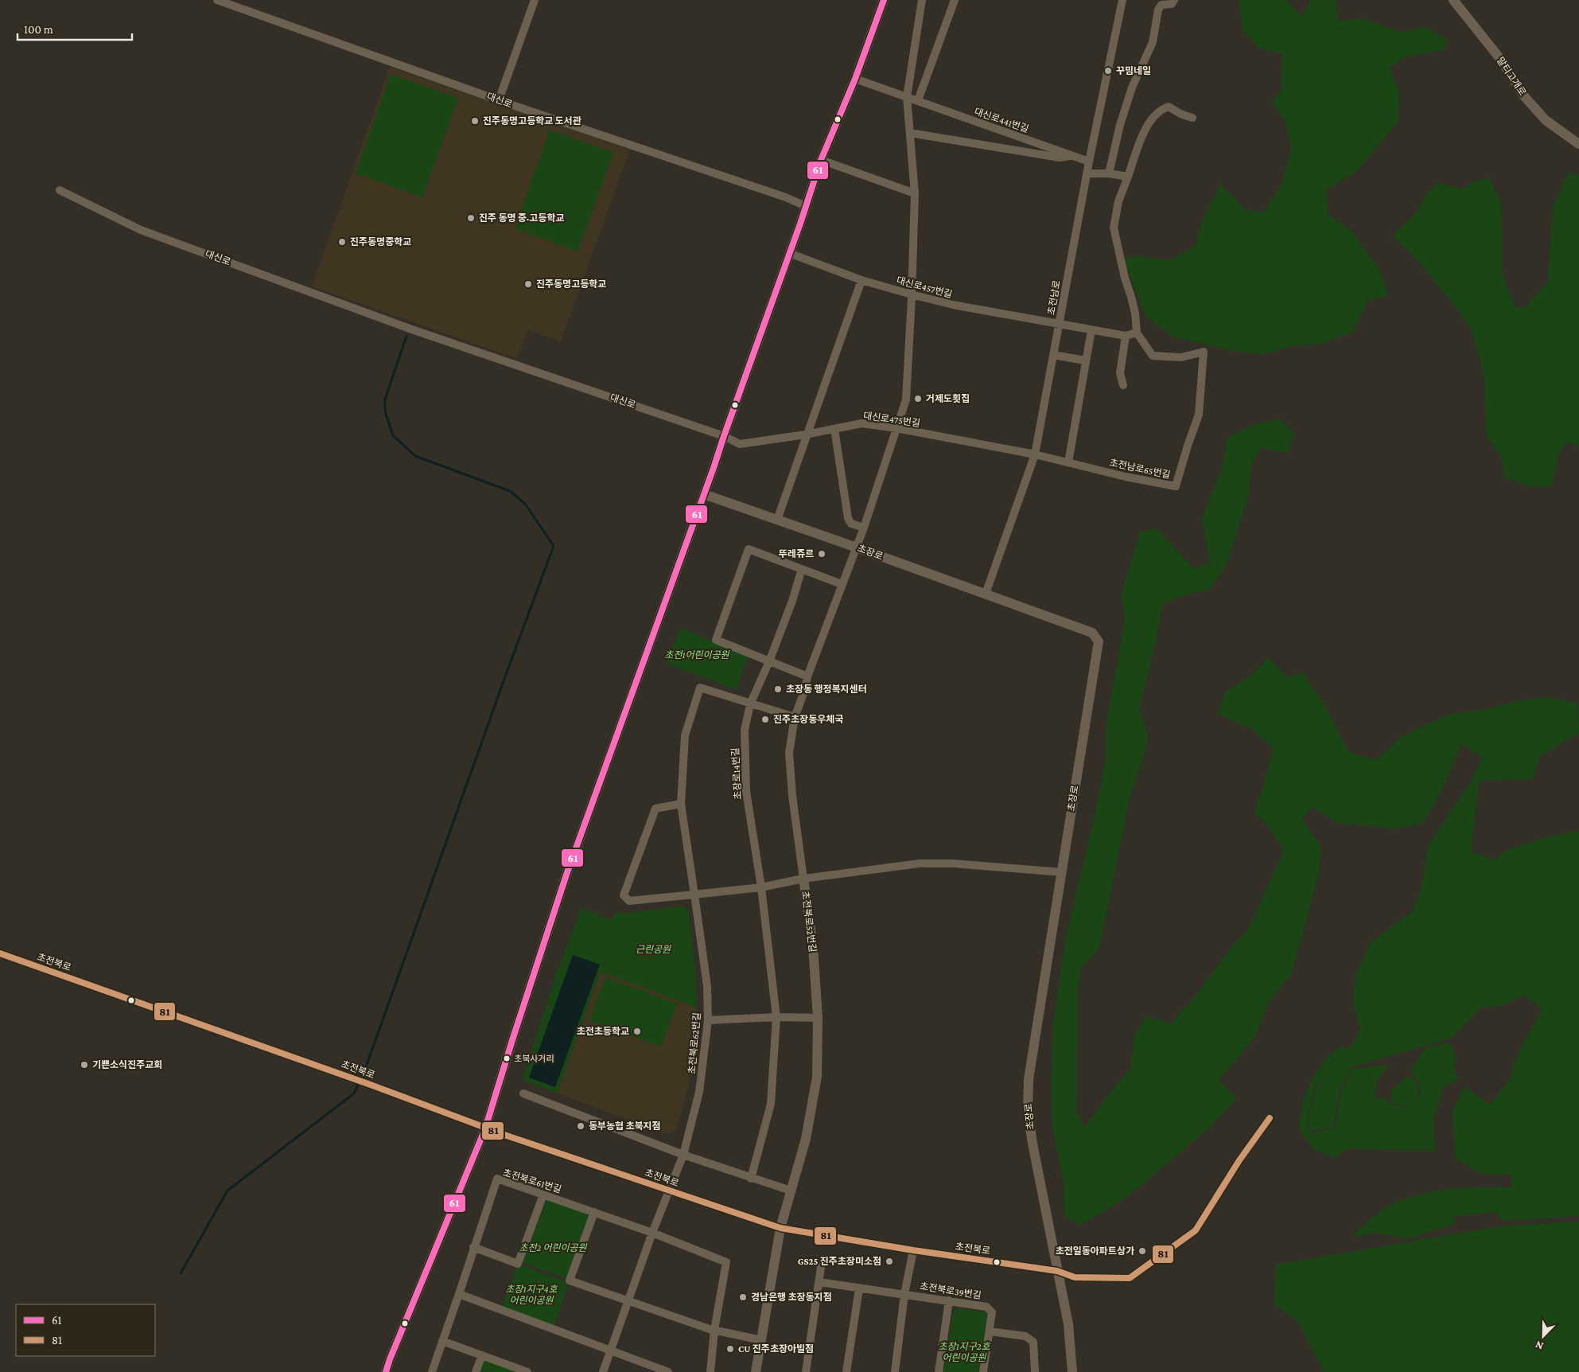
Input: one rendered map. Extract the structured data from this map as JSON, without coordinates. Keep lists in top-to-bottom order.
{
  "streets": {
    "street": [
      "말티고개로",
      "대신로",
      "대신로441번길",
      "대신로457번길",
      "초전남로",
      "대신로475번길",
      "초전남로65번길",
      "초장로",
      "초장로14번길",
      "초전북로52번길",
      "초전북로",
      "초전북로62번길",
      "초전북로61번길",
      "초전북로39번길"
    ]
  },
  "crossings": [
    ["대신로", "대신로475번길"],
    ["대신로441번길", "초전남로"],
    ["대신로457번길", "초전남로"],
    ["초전남로", "대신로475번길"],
    ["초전남로", "초전남로65번길"],
    ["초전남로", "초장로"],
    ["대신로475번길", "초전남로65번길"],
    ["초장로", "초전북로"],
    ["초장로14번길", "초전북로52번길"],
    ["초장로14번길", "초전북로62번길"],
    ["초전북로52번길", "초전북로"],
    ["초전북로52번길", "초전북로62번길"],
    ["초전북로", "초전북로62번길"],
    ["초전북로", "초전북로39번길"]
  ],
  "parks": [
    "초전1어린이공원",
    "근린공원",
    "초전2 어린이공원",
    "초장1지구4호 어린이공원",
    "초장1지구2호 어린이공원"
  ],
  "places": [
    "꾸밈네일",
    "진주동명고등학교 도서관",
    "진주 동명 중·고등학교",
    "진주동명중학교",
    "진주동명고등학교",
    "거제도횟집",
    "뚜레쥬르",
    "초장동 행정복지센터",
    "진주초장동우체국",
    "초전초등학교",
    "초북사거리",
    "기쁜소식진주교회",
    "동부농협 초북지점",
    "초전일동아파트상가",
    "GS25 진주초장미소점",
    "경남은행 초장동지점",
    "CU 진주초장아빌점"
  ],
  "lines": ["transit line 61", "transit line 81"],
  "legend": ["61", "81"],
  "scale_bar": "100 m",
  "north": "bottom left"
}
